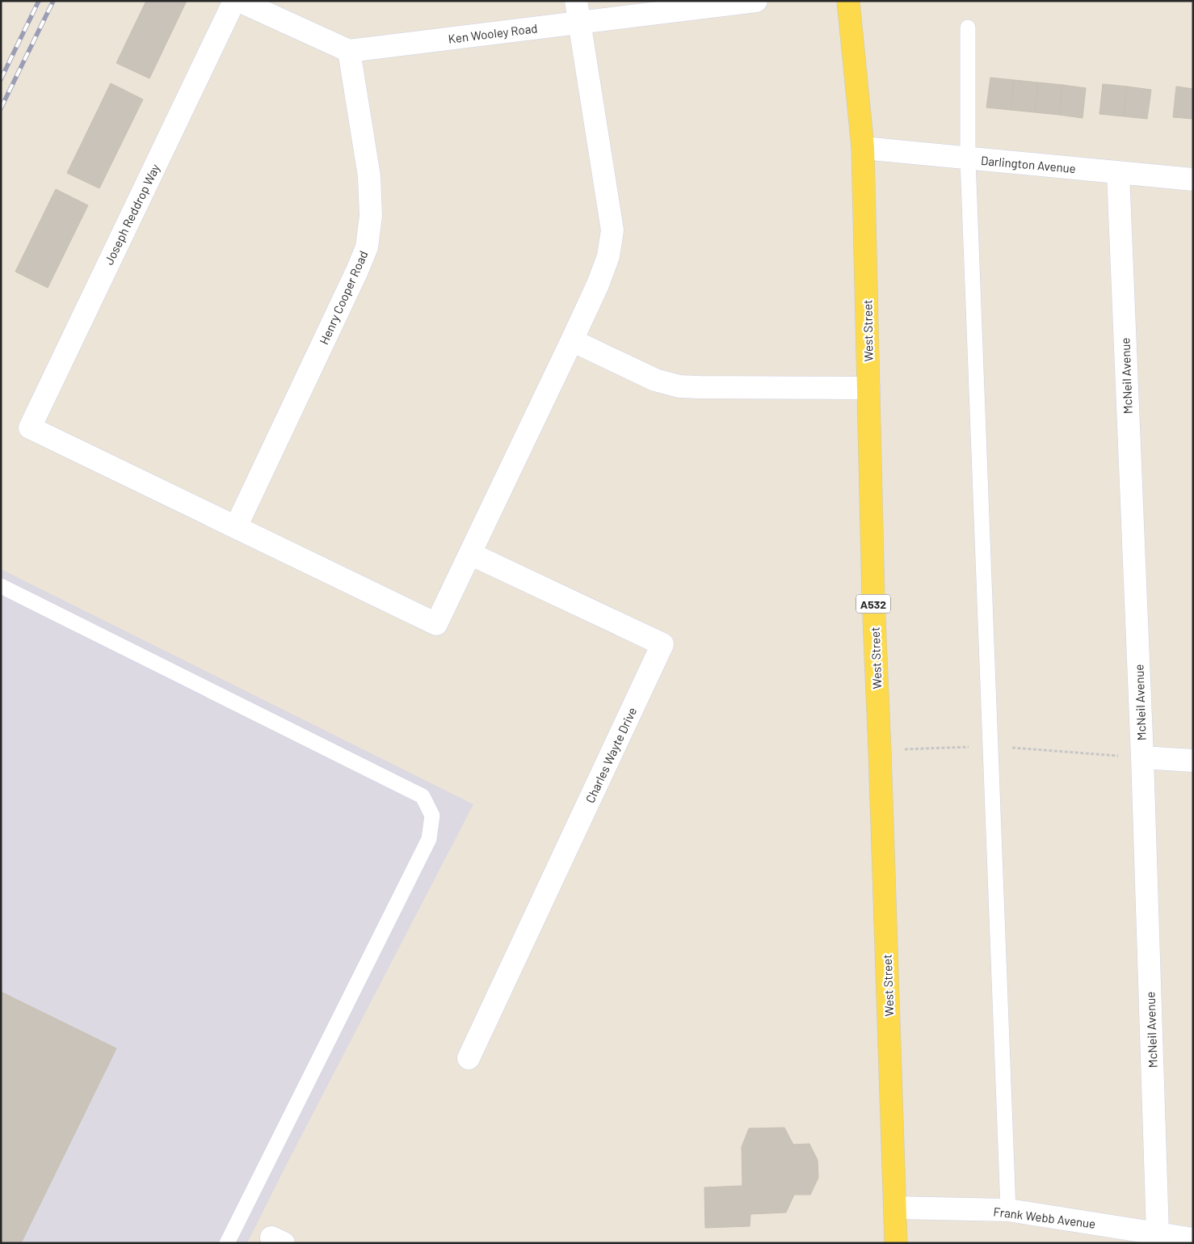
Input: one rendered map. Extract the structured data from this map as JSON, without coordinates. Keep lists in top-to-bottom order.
{
  "streets": {
    "main road": ["West Street", "A532"],
    "street": [
      "Ken Wooley Road",
      "Darlington Avenue",
      "Joseph Reddrop Way",
      "Henry Cooper Road",
      "McNeil Avenue",
      "Charles Wayte Drive",
      "Frank Webb Avenue"
    ]
  },
  "crossings": [
    ["Ken Wooley Road", "Henry Cooper Road"],
    ["Darlington Avenue", "West Street"],
    ["Darlington Avenue", "McNeil Avenue"],
    ["Joseph Reddrop Way", "Henry Cooper Road"],
    ["West Street", "Frank Webb Avenue"],
    ["McNeil Avenue", "Frank Webb Avenue"]
  ]
}
